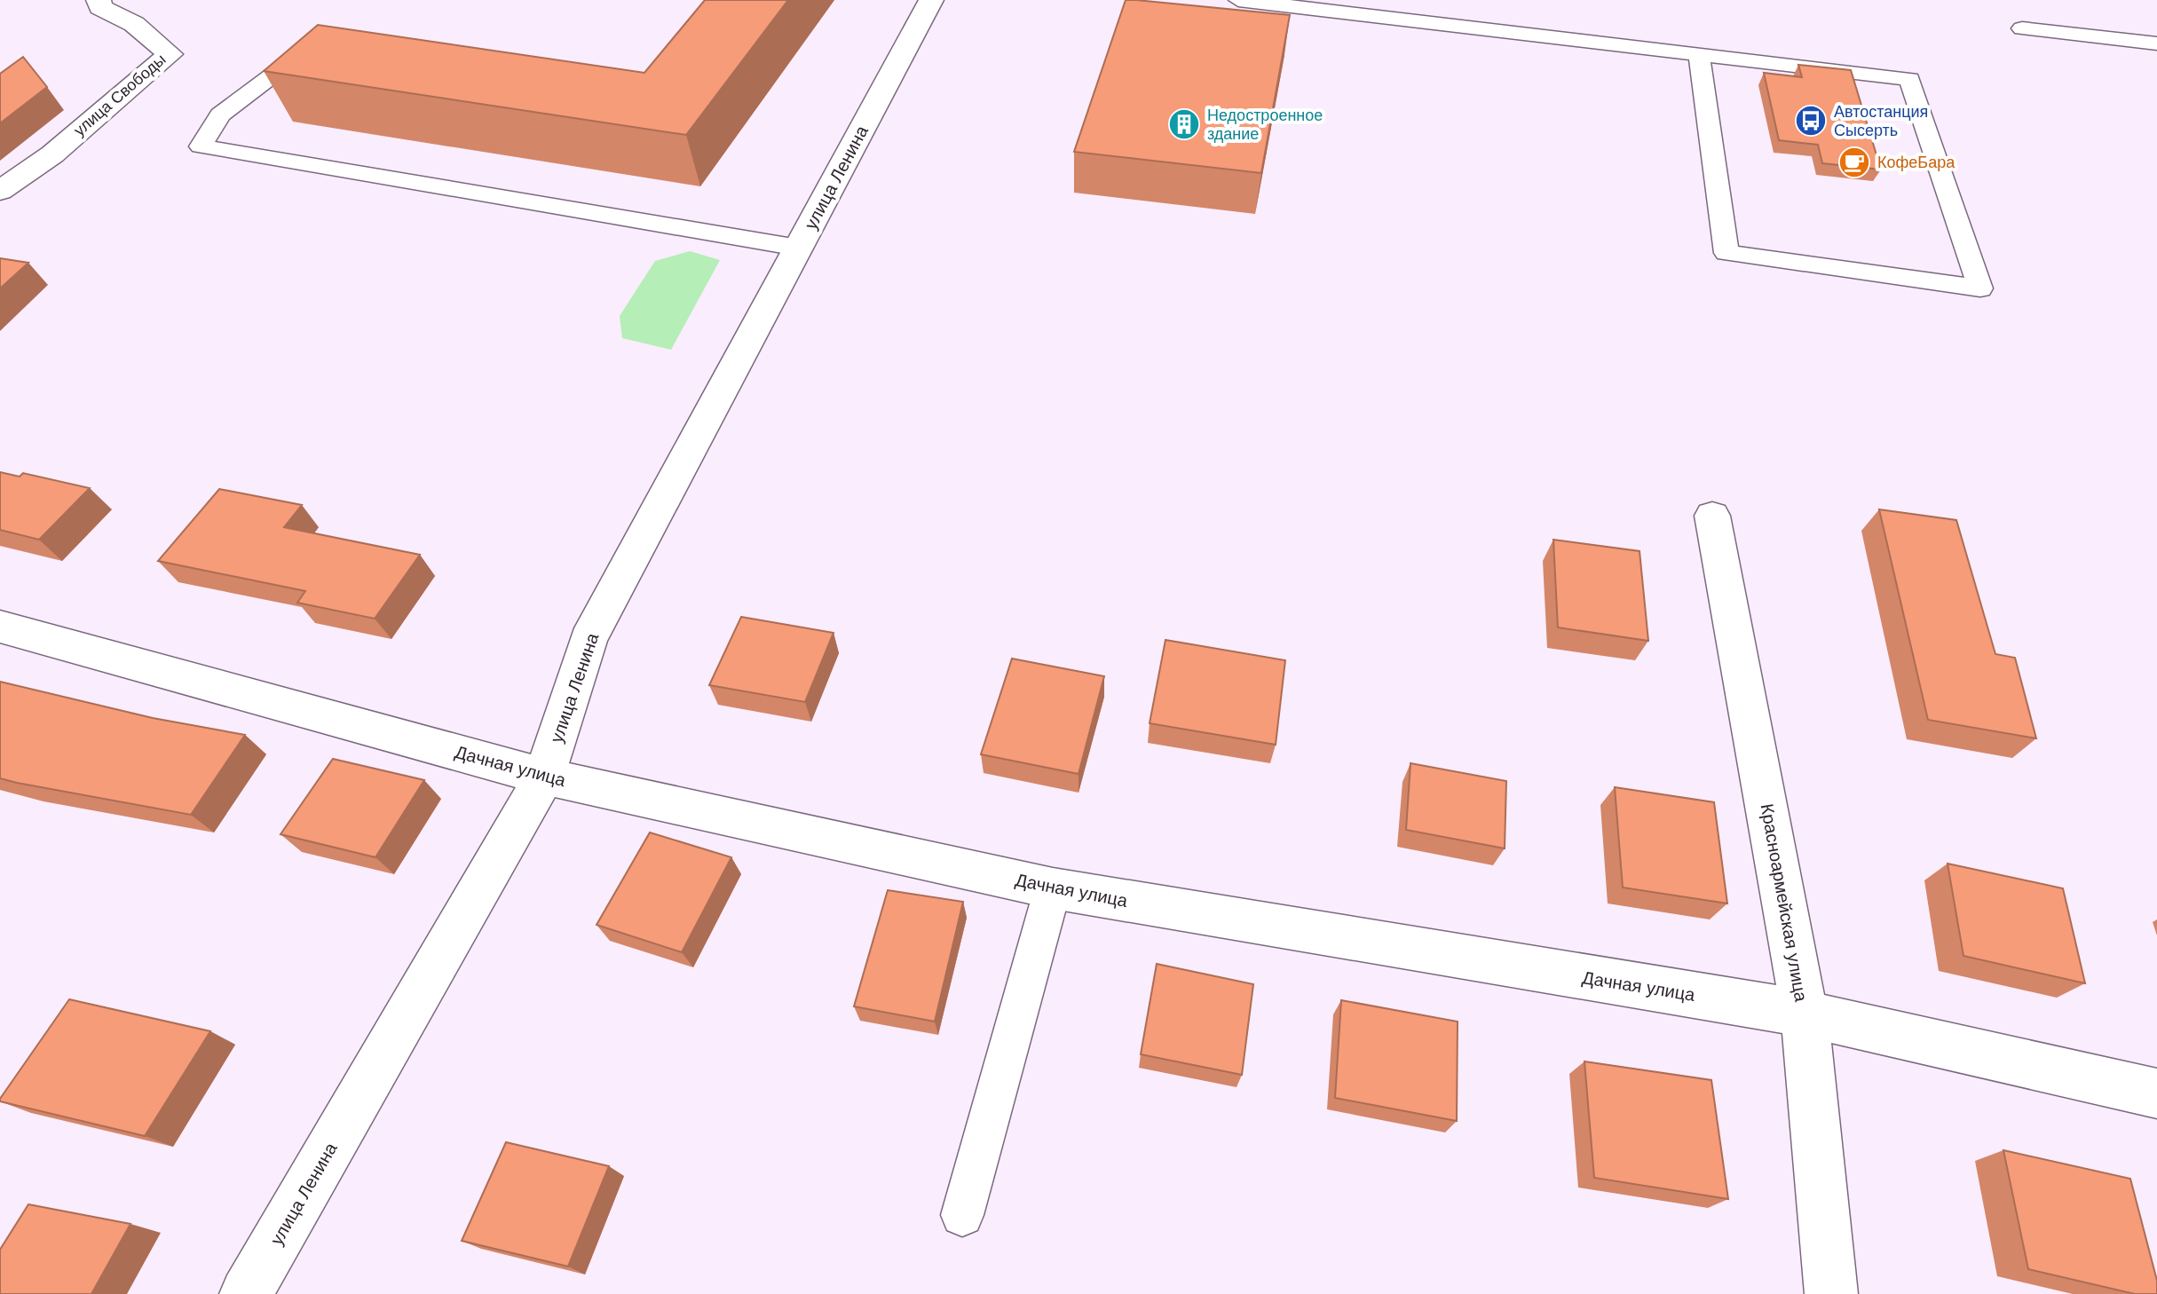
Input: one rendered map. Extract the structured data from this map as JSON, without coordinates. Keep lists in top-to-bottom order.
{
  "streets": {
    "street": [
      "улица Свободы",
      "улица Ленина",
      "Дачная улица",
      "Красноармейская улица"
    ]
  },
  "crossings": [
    ["улица Ленина", "Дачная улица"],
    ["Дачная улица", "Красноармейская улица"]
  ],
  "places": {
    "bus stop": ["Автостанция Сысерть"],
    "building": ["Недостроенное здание"],
    "cafe": ["КофеБара"]
  }
}
